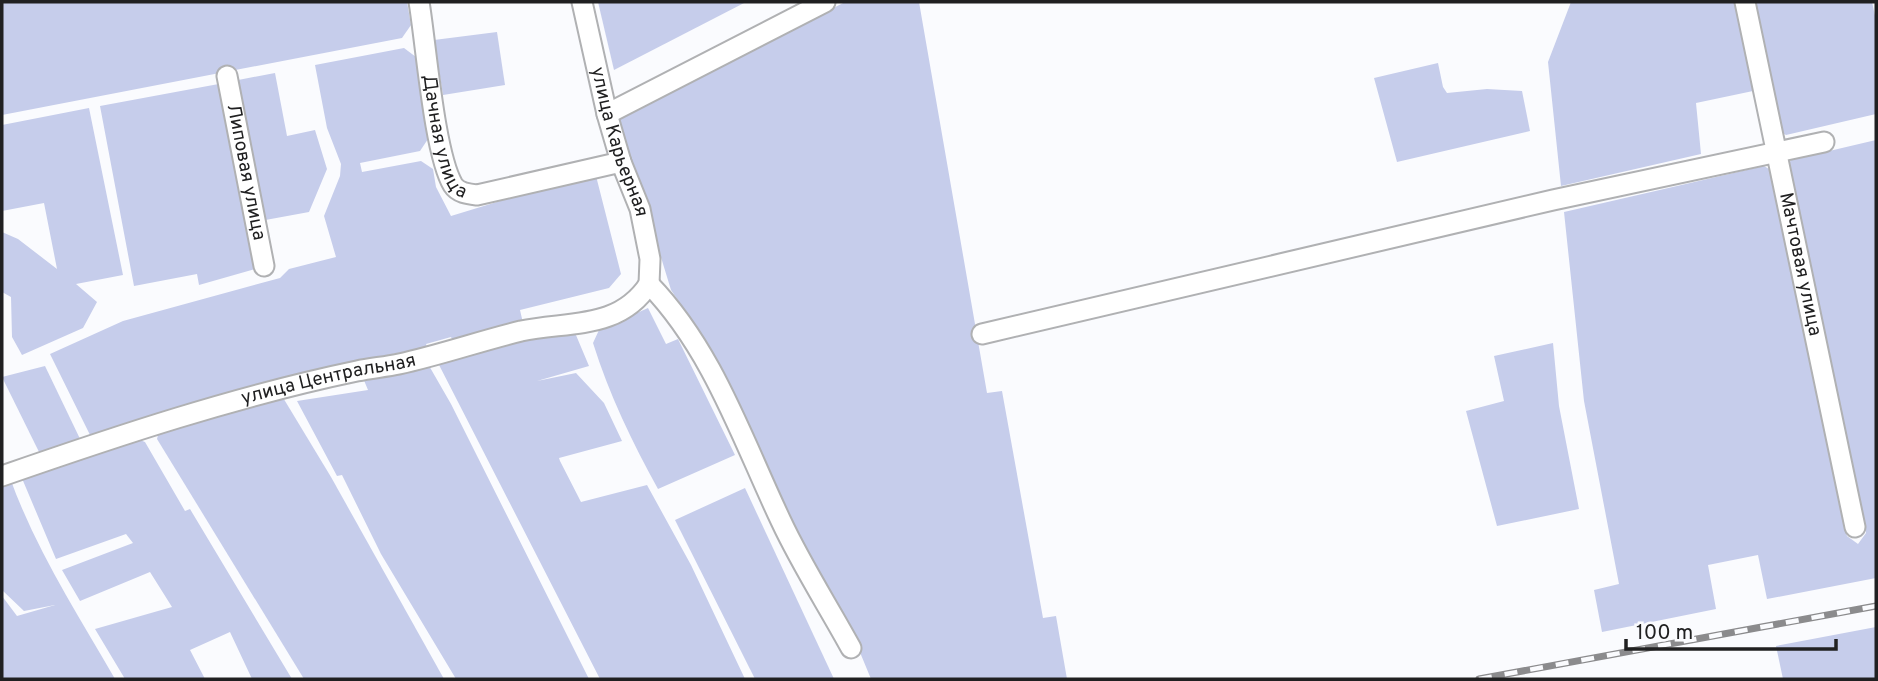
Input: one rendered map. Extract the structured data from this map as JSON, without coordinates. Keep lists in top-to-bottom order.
{
  "streets": {
    "street": [
      "Дачная улица",
      "улица Карьерная",
      "Липовая улица",
      "Мачтовая улица",
      "улица Центральная"
    ]
  },
  "crossings": [
    ["Дачная улица", "улица Карьерная"],
    ["улица Карьерная", "улица Центральная"]
  ],
  "scale_bar": "100 m"
}
